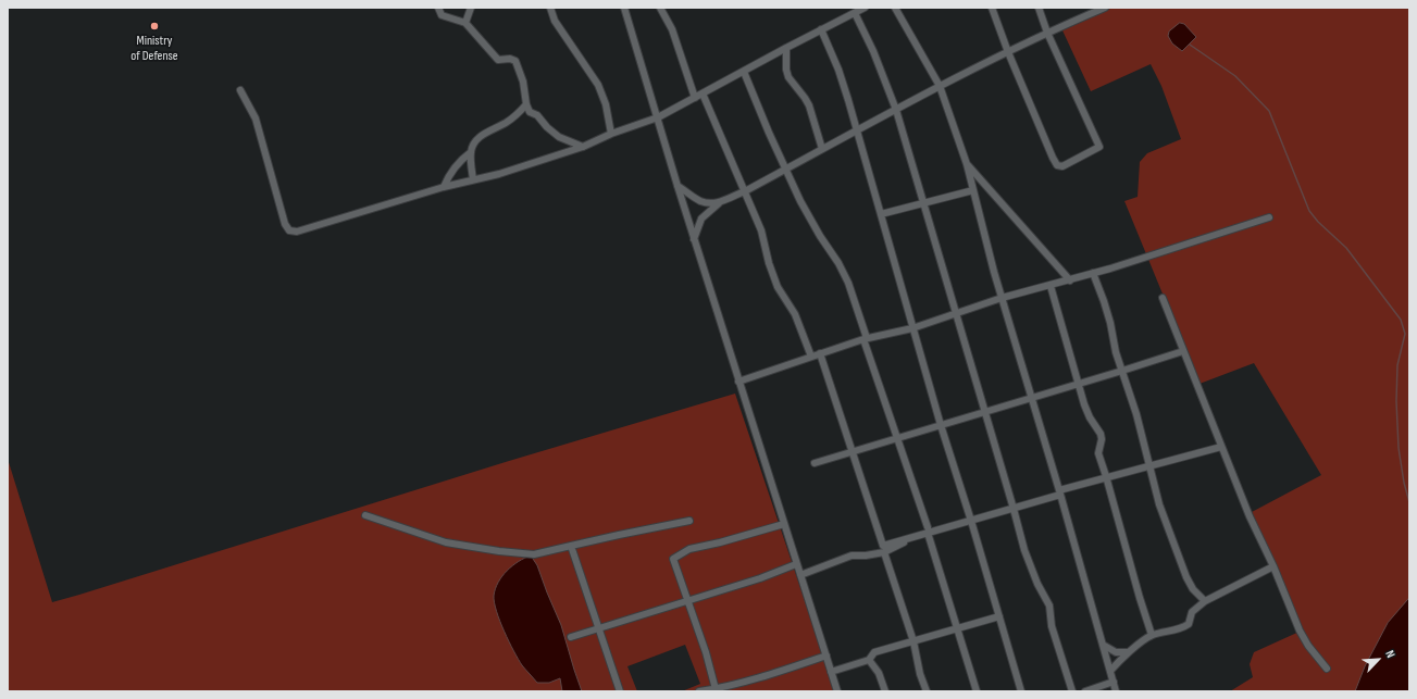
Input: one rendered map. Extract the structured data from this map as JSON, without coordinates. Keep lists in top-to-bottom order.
{
  "places": ["Ministry of Defense"],
  "north": "top right"
}
